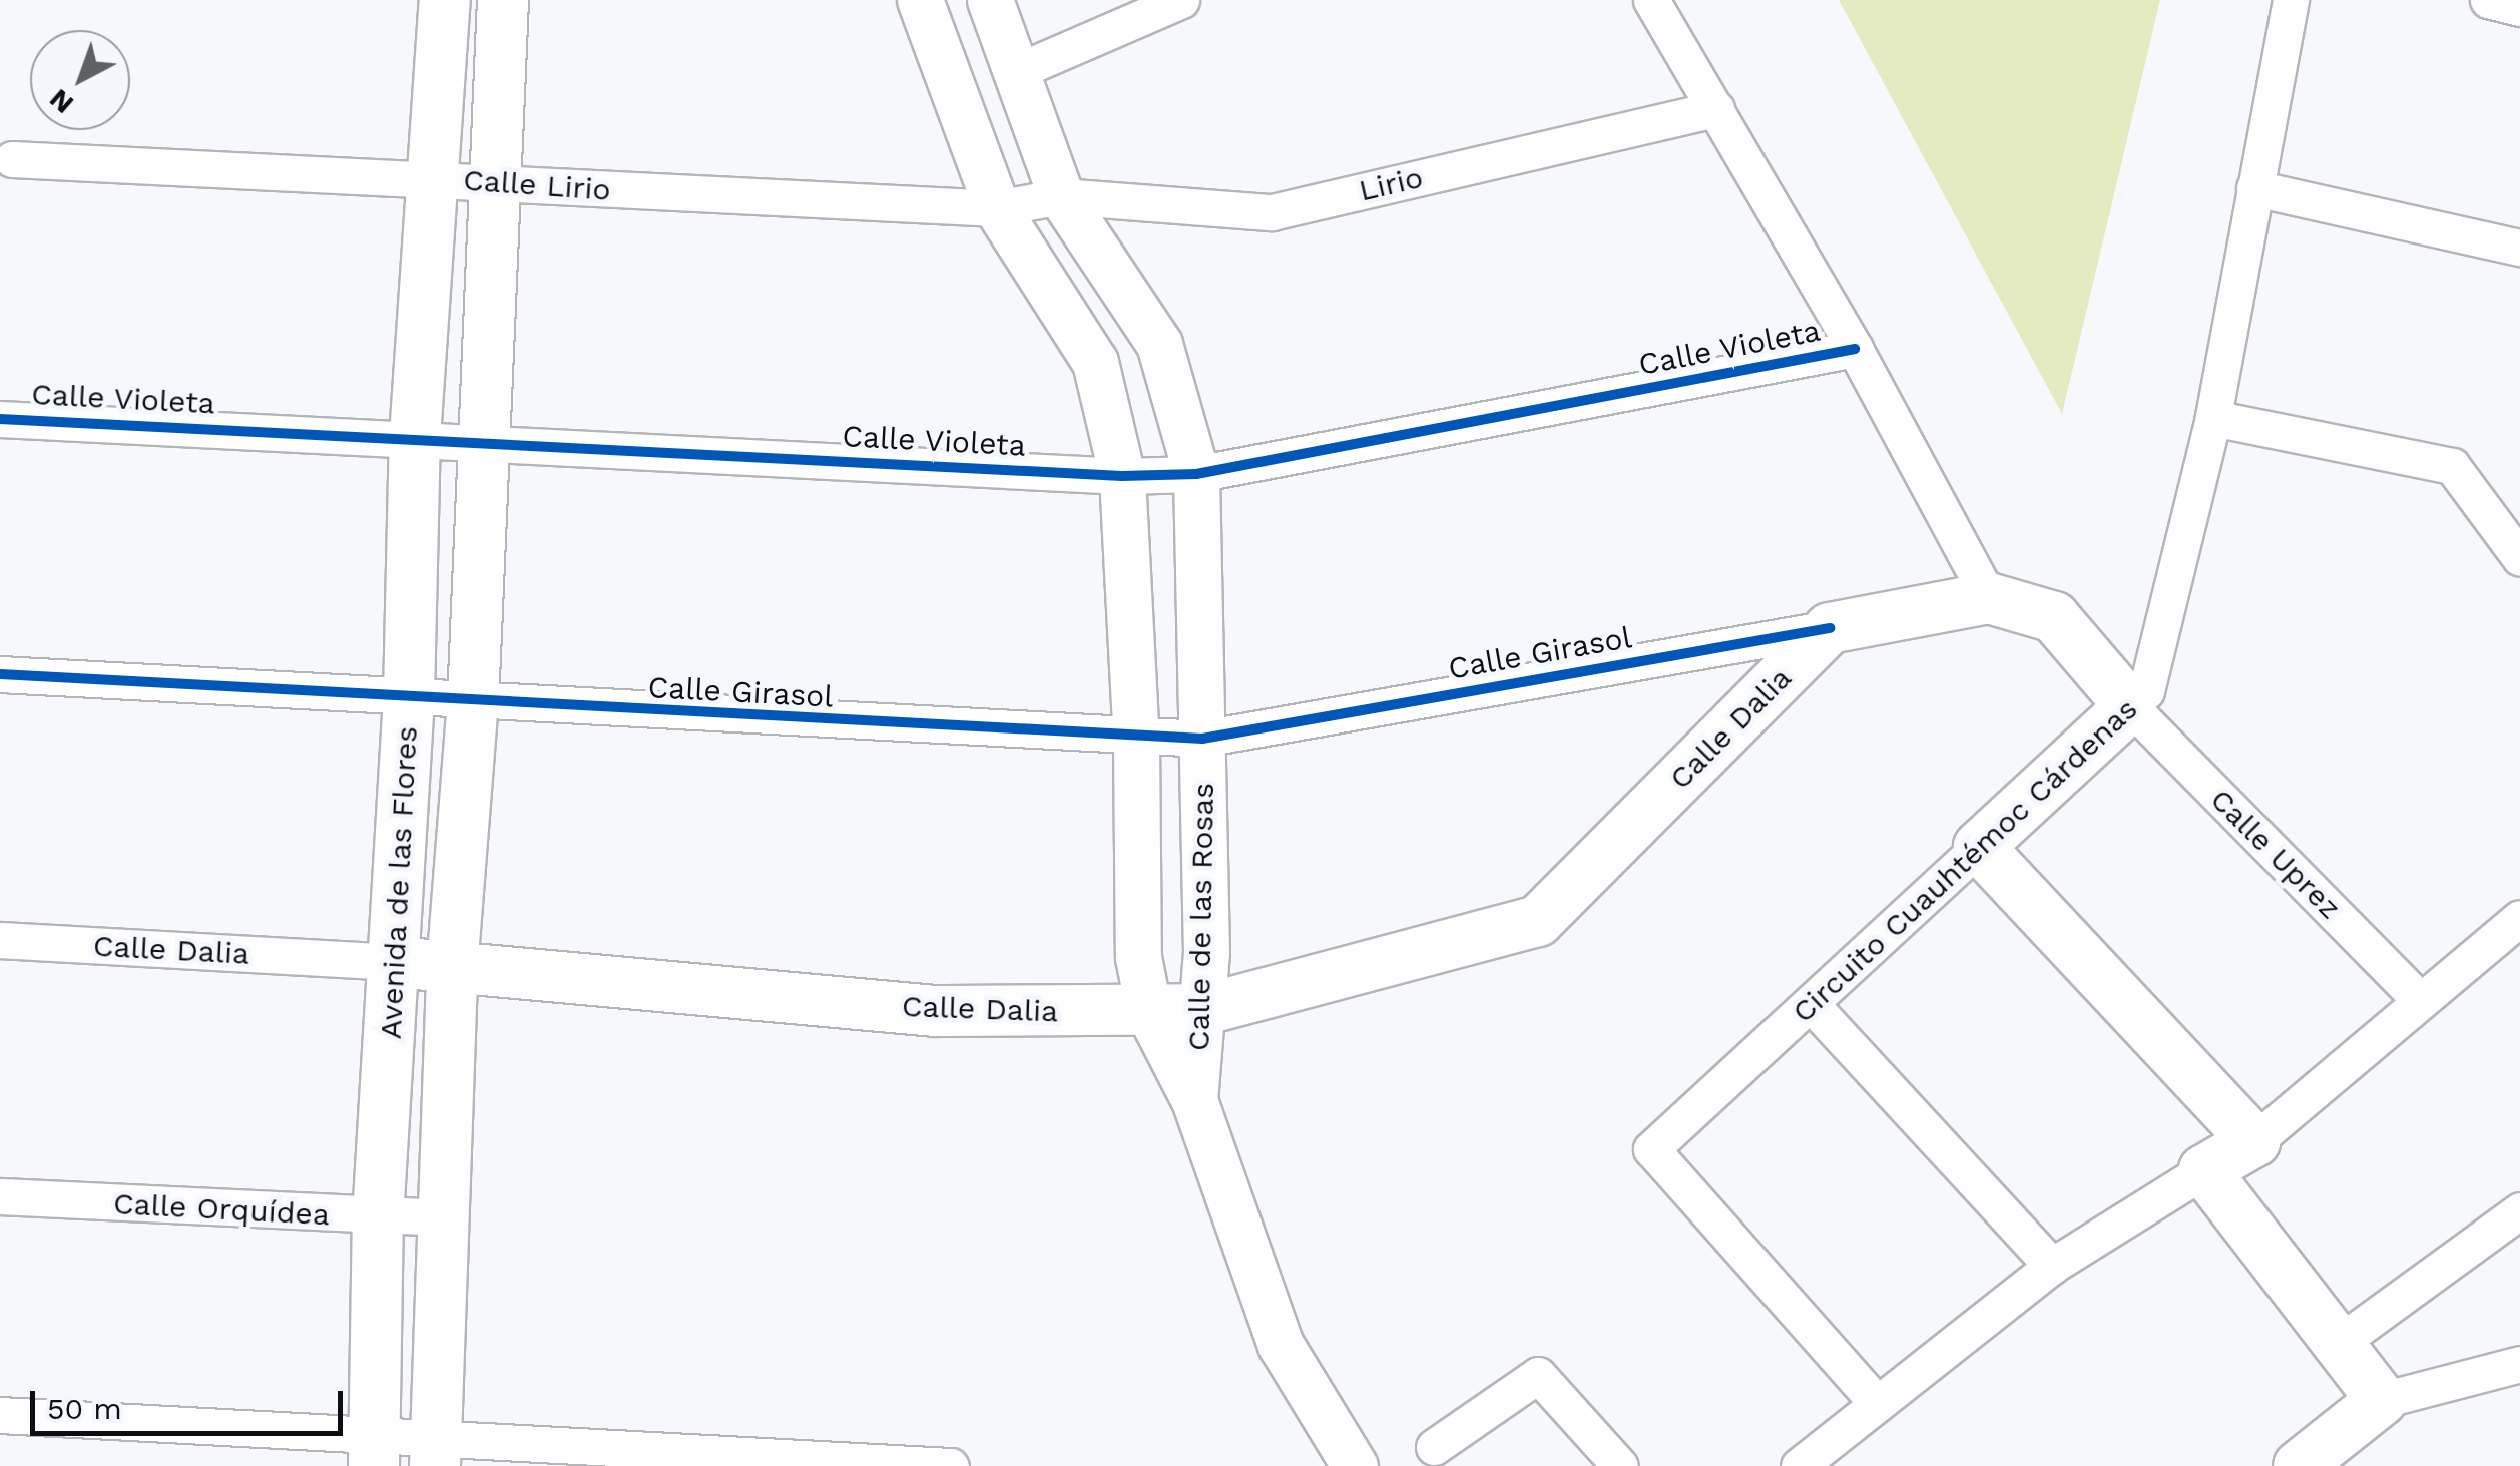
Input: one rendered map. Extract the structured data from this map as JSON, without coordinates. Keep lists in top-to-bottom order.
{
  "streets": {
    "main road": [
      "Calle Girasol",
      "Calle Dalia",
      "Circuito Cuauhtémoc Cárdenas",
      "Avenida de las Flores"
    ],
    "street": [
      "Lirio",
      "Calle Lirio",
      "Calle Violeta",
      "Calle Uprez",
      "Calle de las Rosas",
      "Calle Orquídea"
    ]
  },
  "crossings": [
    ["Lirio", "Calle Lirio"],
    ["Lirio", "Calle de las Rosas"],
    ["Calle Lirio", "Avenida de las Flores"],
    ["Calle Lirio", "Calle de las Rosas"],
    ["Calle Violeta", "Avenida de las Flores"],
    ["Calle Violeta", "Calle de las Rosas"],
    ["Calle Girasol", "Calle Dalia"],
    ["Calle Girasol", "Calle Uprez"],
    ["Calle Girasol", "Circuito Cuauhtémoc Cárdenas"],
    ["Calle Girasol", "Avenida de las Flores"],
    ["Calle Girasol", "Calle de las Rosas"],
    ["Calle Dalia", "Avenida de las Flores"],
    ["Calle Dalia", "Calle de las Rosas"],
    ["Calle Uprez", "Circuito Cuauhtémoc Cárdenas"],
    ["Avenida de las Flores", "Calle Orquídea"]
  ],
  "scale_bar": "50 m",
  "north": "bottom left"
}
